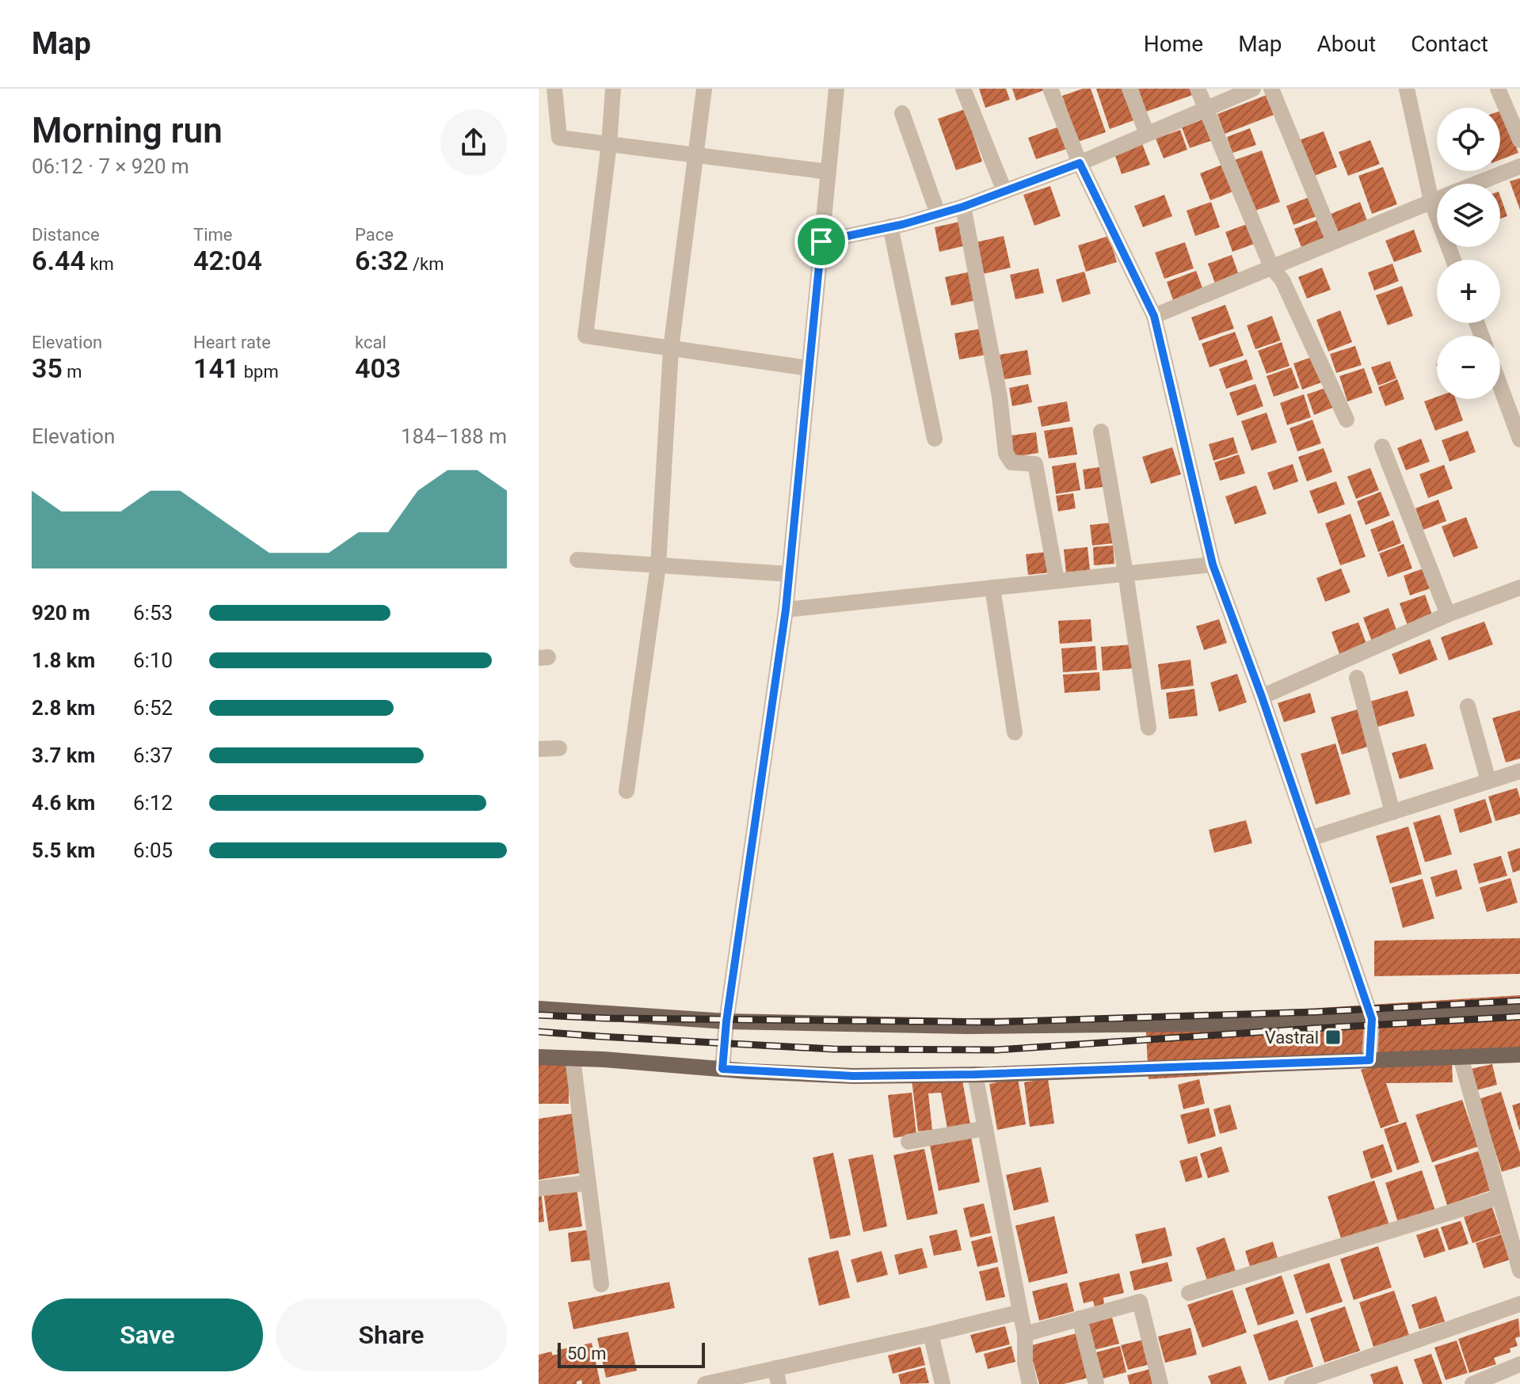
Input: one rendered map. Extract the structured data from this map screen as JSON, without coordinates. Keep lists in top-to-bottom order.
{
  "places": {
    "transit": ["Vastral"]
  },
  "scale_bar": "50 m",
  "page": {
    "header": "Map",
    "nav": [
      "Home",
      "Map",
      "About",
      "Contact"
    ],
    "heading": ["Morning run", "06:12 · 7 × 920 m"],
    "map_buttons": ["+", "−"],
    "stats": [
      ["Distance", "6.44 km"],
      ["Time", "42:04"],
      ["Pace", "6:32 /km"],
      ["Elevation", "35 m"],
      ["Heart rate", "141 bpm"],
      ["kcal", "403"]
    ],
    "chart": ["Elevation", "184–188 m"],
    "list": [
      {
        "name": "920 m",
        "note": "6:53"
      },
      {
        "name": "1.8 km",
        "note": "6:10"
      },
      {
        "name": "2.8 km",
        "note": "6:52"
      },
      {
        "name": "3.7 km",
        "note": "6:37"
      },
      {
        "name": "4.6 km",
        "note": "6:12"
      },
      {
        "name": "5.5 km",
        "note": "6:05"
      }
    ],
    "buttons": ["Save", "Share"],
    "scale": "50 m"
  }
}
